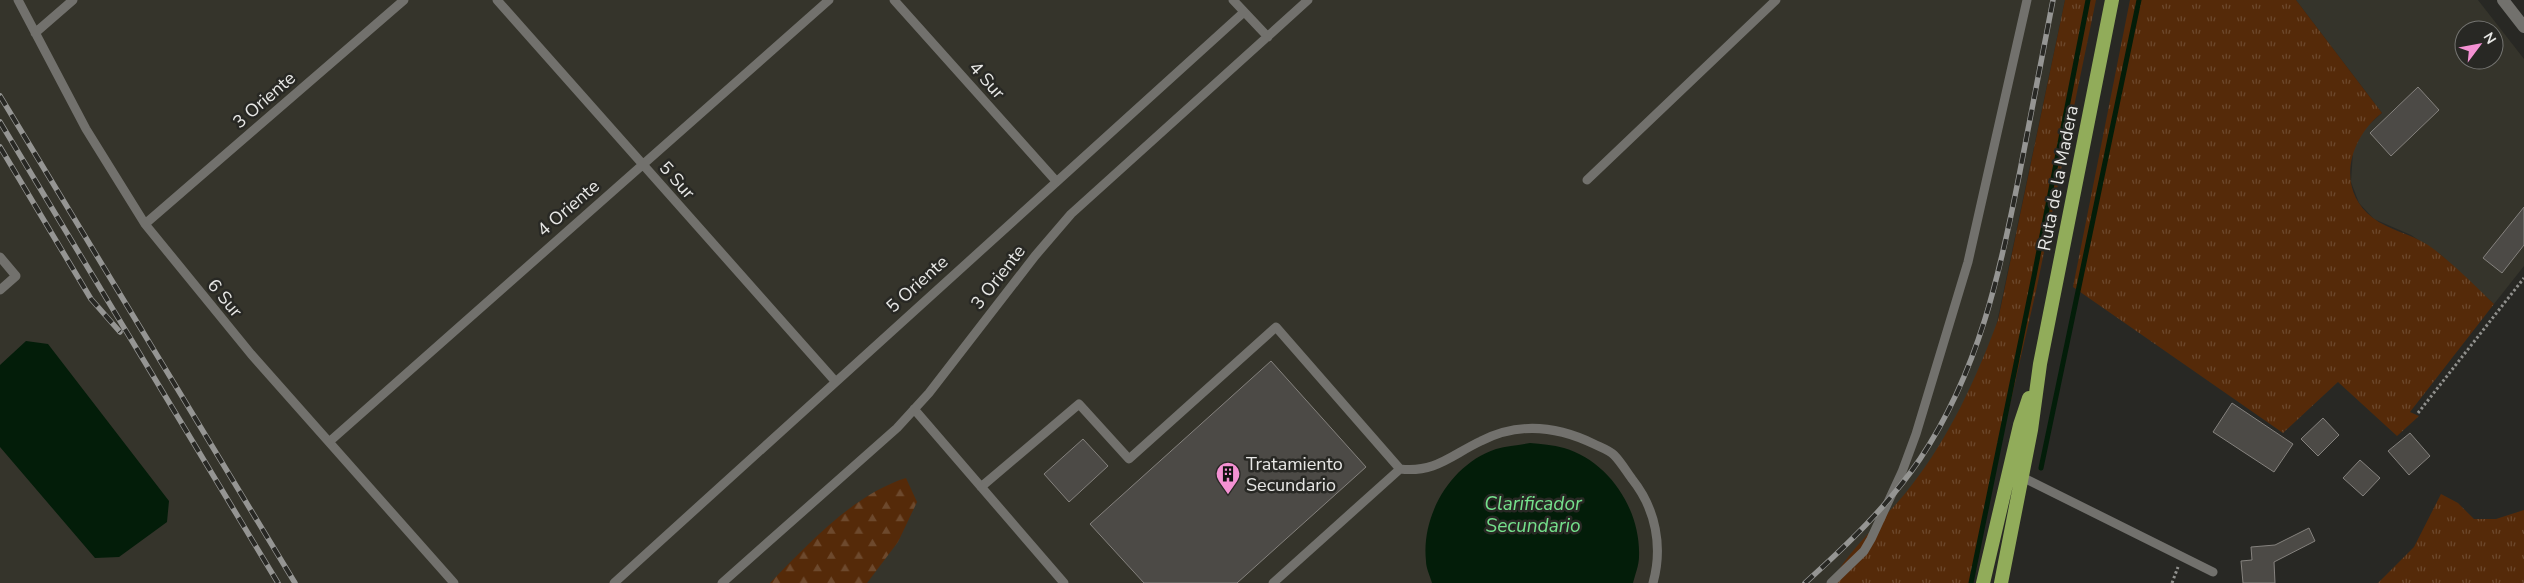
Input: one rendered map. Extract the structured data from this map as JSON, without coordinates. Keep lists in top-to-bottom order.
{
  "streets": {
    "highway": ["Ruta de la Madera"],
    "lane": [
      "4 Sur",
      "3 Oriente",
      "5 Sur",
      "4 Oriente",
      "5 Oriente",
      "6 Sur"
    ]
  },
  "crossings": [
    ["4 Sur", "5 Oriente"],
    ["3 Oriente", "6 Sur"],
    ["5 Sur", "4 Oriente"],
    ["5 Sur", "5 Oriente"],
    ["4 Oriente", "6 Sur"]
  ],
  "water": ["Clarificador Secundario"],
  "places": {
    "building": ["Tratamiento Secundario"]
  },
  "north": "top right"
}
